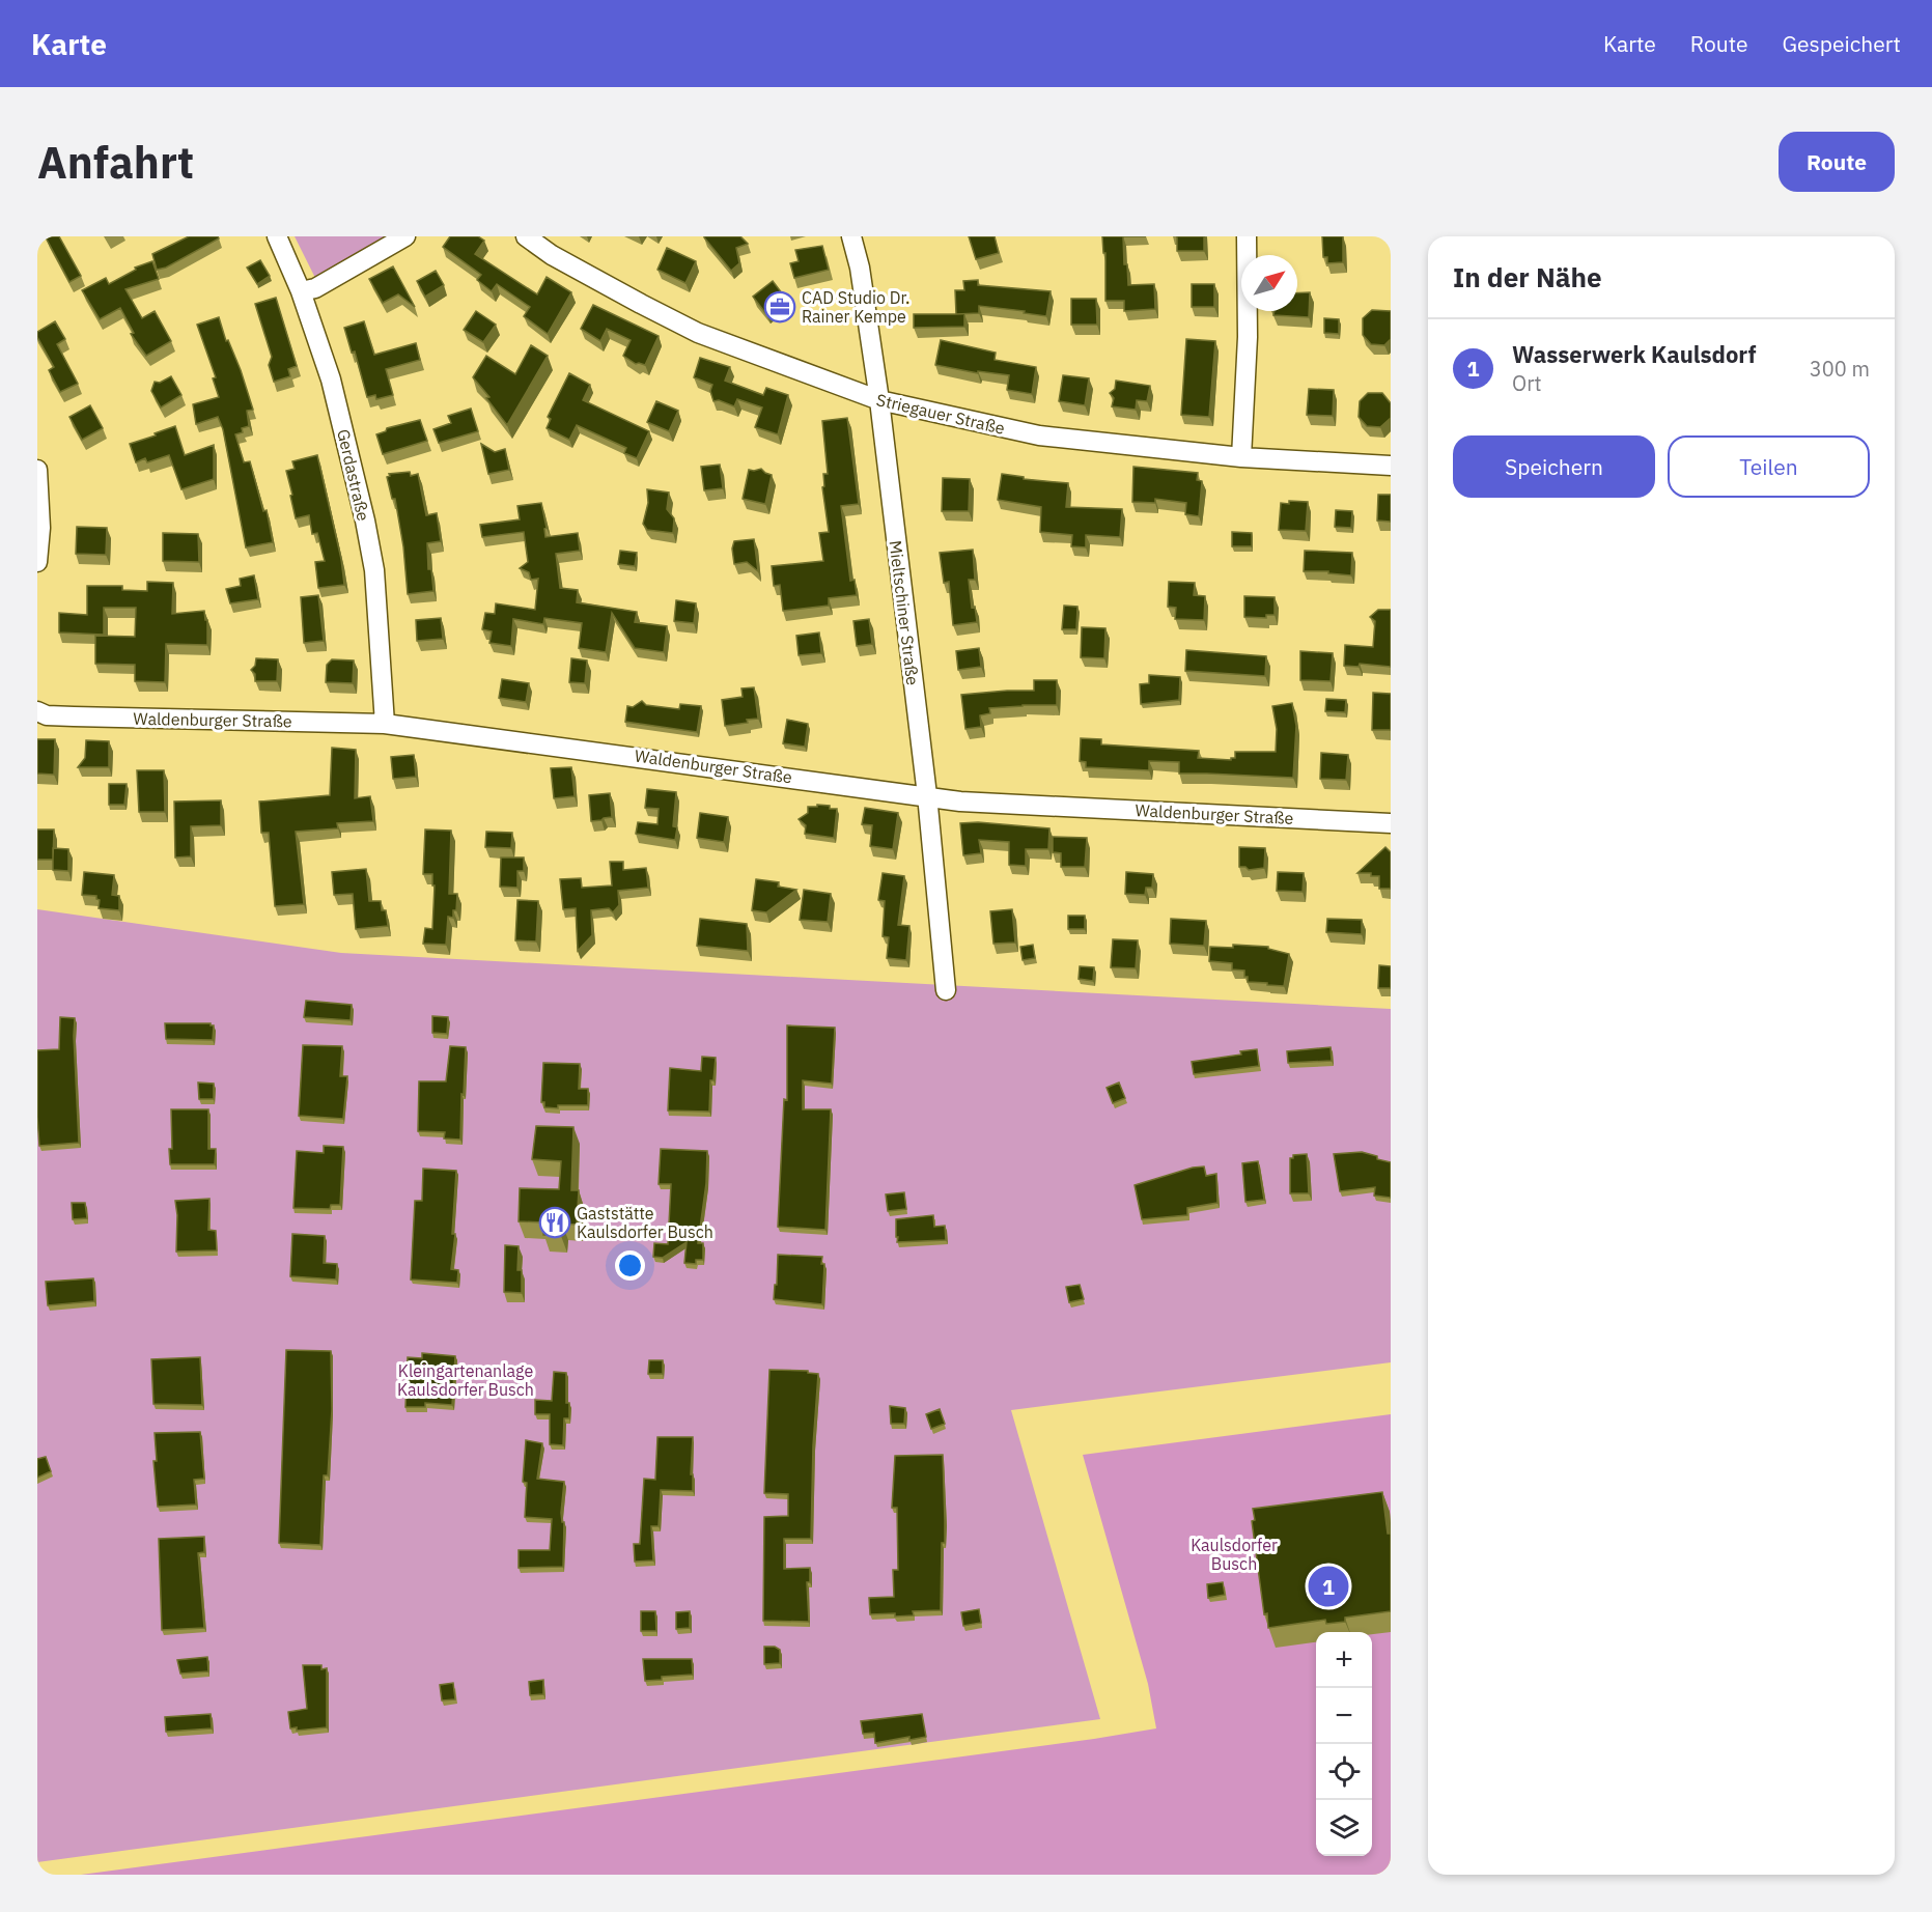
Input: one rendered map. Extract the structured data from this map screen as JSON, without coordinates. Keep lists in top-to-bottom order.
{
  "streets": {
    "street": [
      "Striegauer Straße",
      "Gerdastraße",
      "Mieltschiner Straße",
      "Waldenburger Straße"
    ]
  },
  "crossings": [
    ["Striegauer Straße", "Mieltschiner Straße"],
    ["Gerdastraße", "Waldenburger Straße"],
    ["Mieltschiner Straße", "Waldenburger Straße"]
  ],
  "parks": ["Kleingartenanlage Kaulsdorfer Busch", "Kaulsdorfer Busch"],
  "places": {
    "office": ["CAD Studio Dr. Rainer Kempe"],
    "restaurant": ["Gaststätte Kaulsdorfer Busch"]
  },
  "north": "top right",
  "page": {
    "header": "Karte",
    "nav": ["Karte", "Route", "Gespeichert"],
    "buttons": [
      "Route",
      ["Speichern", "Teilen"]
    ],
    "title": "Anfahrt",
    "heading": "In der Nähe",
    "list": [
      {
        "mark": "1",
        "name": "Wasserwerk Kaulsdorf",
        "note": "Ort",
        "value": "300 m"
      }
    ],
    "pins": "1",
    "map_buttons": ["+", "−"]
  }
}
